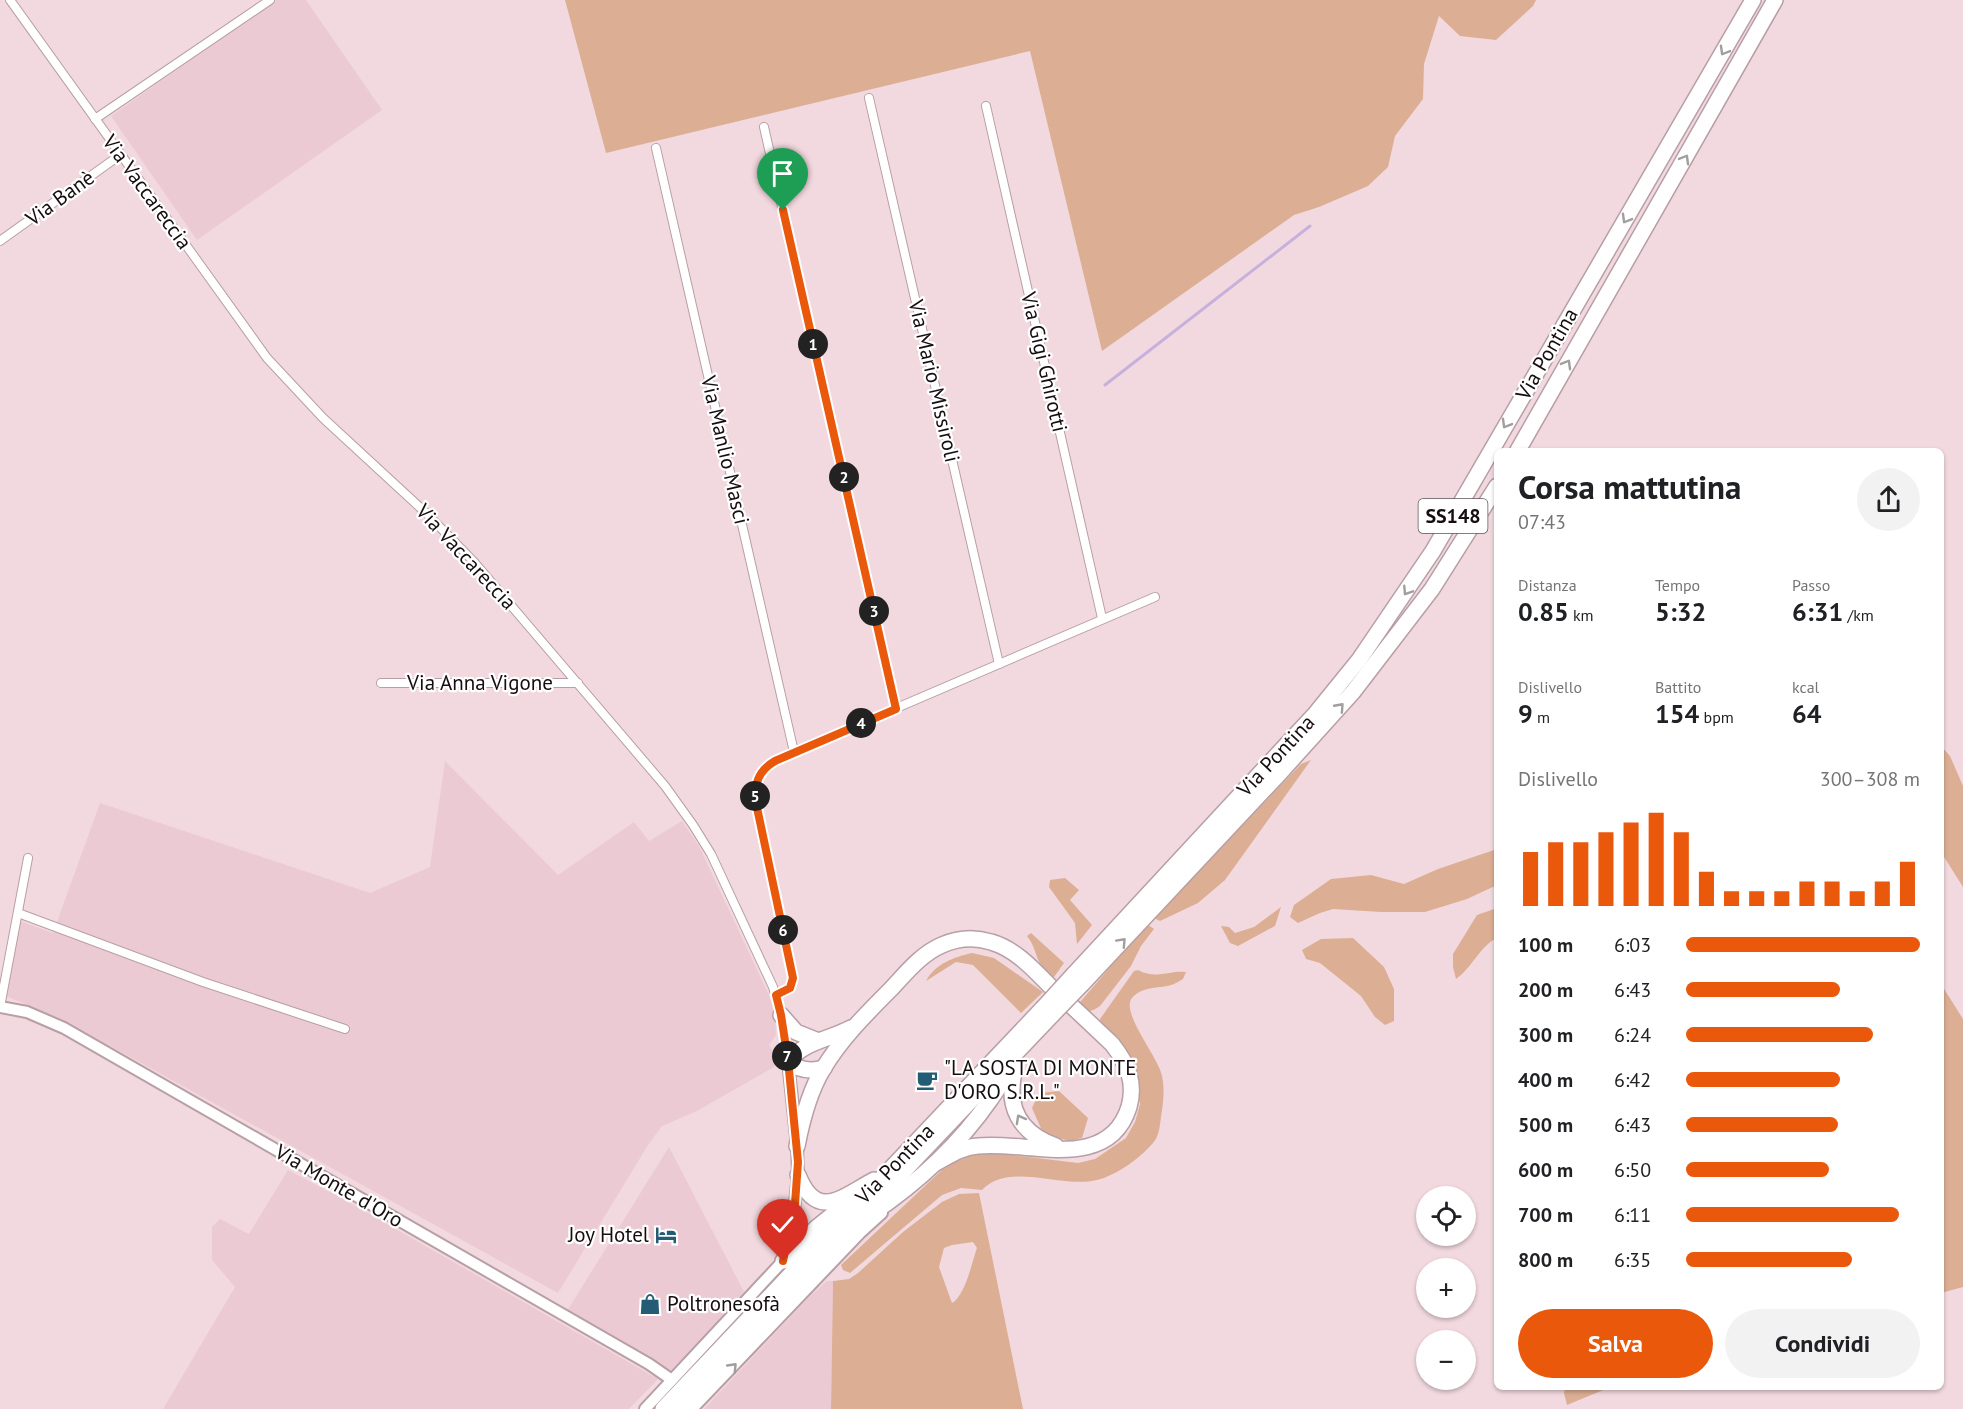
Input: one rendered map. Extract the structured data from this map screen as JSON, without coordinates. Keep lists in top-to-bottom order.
{
  "streets": {
    "highway": ["Via Pontina", "SS148"],
    "street": [
      "Via Vaccareccia",
      "Via Banè",
      "Via Gigi Ghirotti",
      "Via Mario Missiroli",
      "Via Manlio Masci",
      "Via Anna Vigone",
      "Via Monte d'Oro"
    ]
  },
  "crossings": [
    ["Via Vaccareccia", "Via Banè"],
    ["Via Vaccareccia", "Via Anna Vigone"]
  ],
  "places": {
    "cafe": ["\"LA SOSTA DI MONTE D'ORO S.R.L.\""],
    "hotel": ["Joy Hotel"],
    "shop": ["Poltronesofà"]
  },
  "page": {
    "pins": [
      "1",
      "2",
      "3",
      "4",
      "5",
      "6",
      "7"
    ],
    "heading": ["Corsa mattutina", "07:43"],
    "stats": [
      ["Distanza", "0.85 km"],
      ["Tempo", "5:32"],
      ["Passo", "6:31 /km"],
      ["Dislivello", "9 m"],
      ["Battito", "154 bpm"],
      ["kcal", "64"]
    ],
    "chart": ["Dislivello", "300–308 m"],
    "list": [
      {
        "name": "100 m",
        "note": "6:03"
      },
      {
        "name": "200 m",
        "note": "6:43"
      },
      {
        "name": "300 m",
        "note": "6:24"
      },
      {
        "name": "400 m",
        "note": "6:42"
      },
      {
        "name": "500 m",
        "note": "6:43"
      },
      {
        "name": "600 m",
        "note": "6:50"
      },
      {
        "name": "700 m",
        "note": "6:11"
      },
      {
        "name": "800 m",
        "note": "6:35"
      }
    ],
    "map_buttons": ["+", "−"],
    "buttons": ["Salva", "Condividi"]
  }
}
